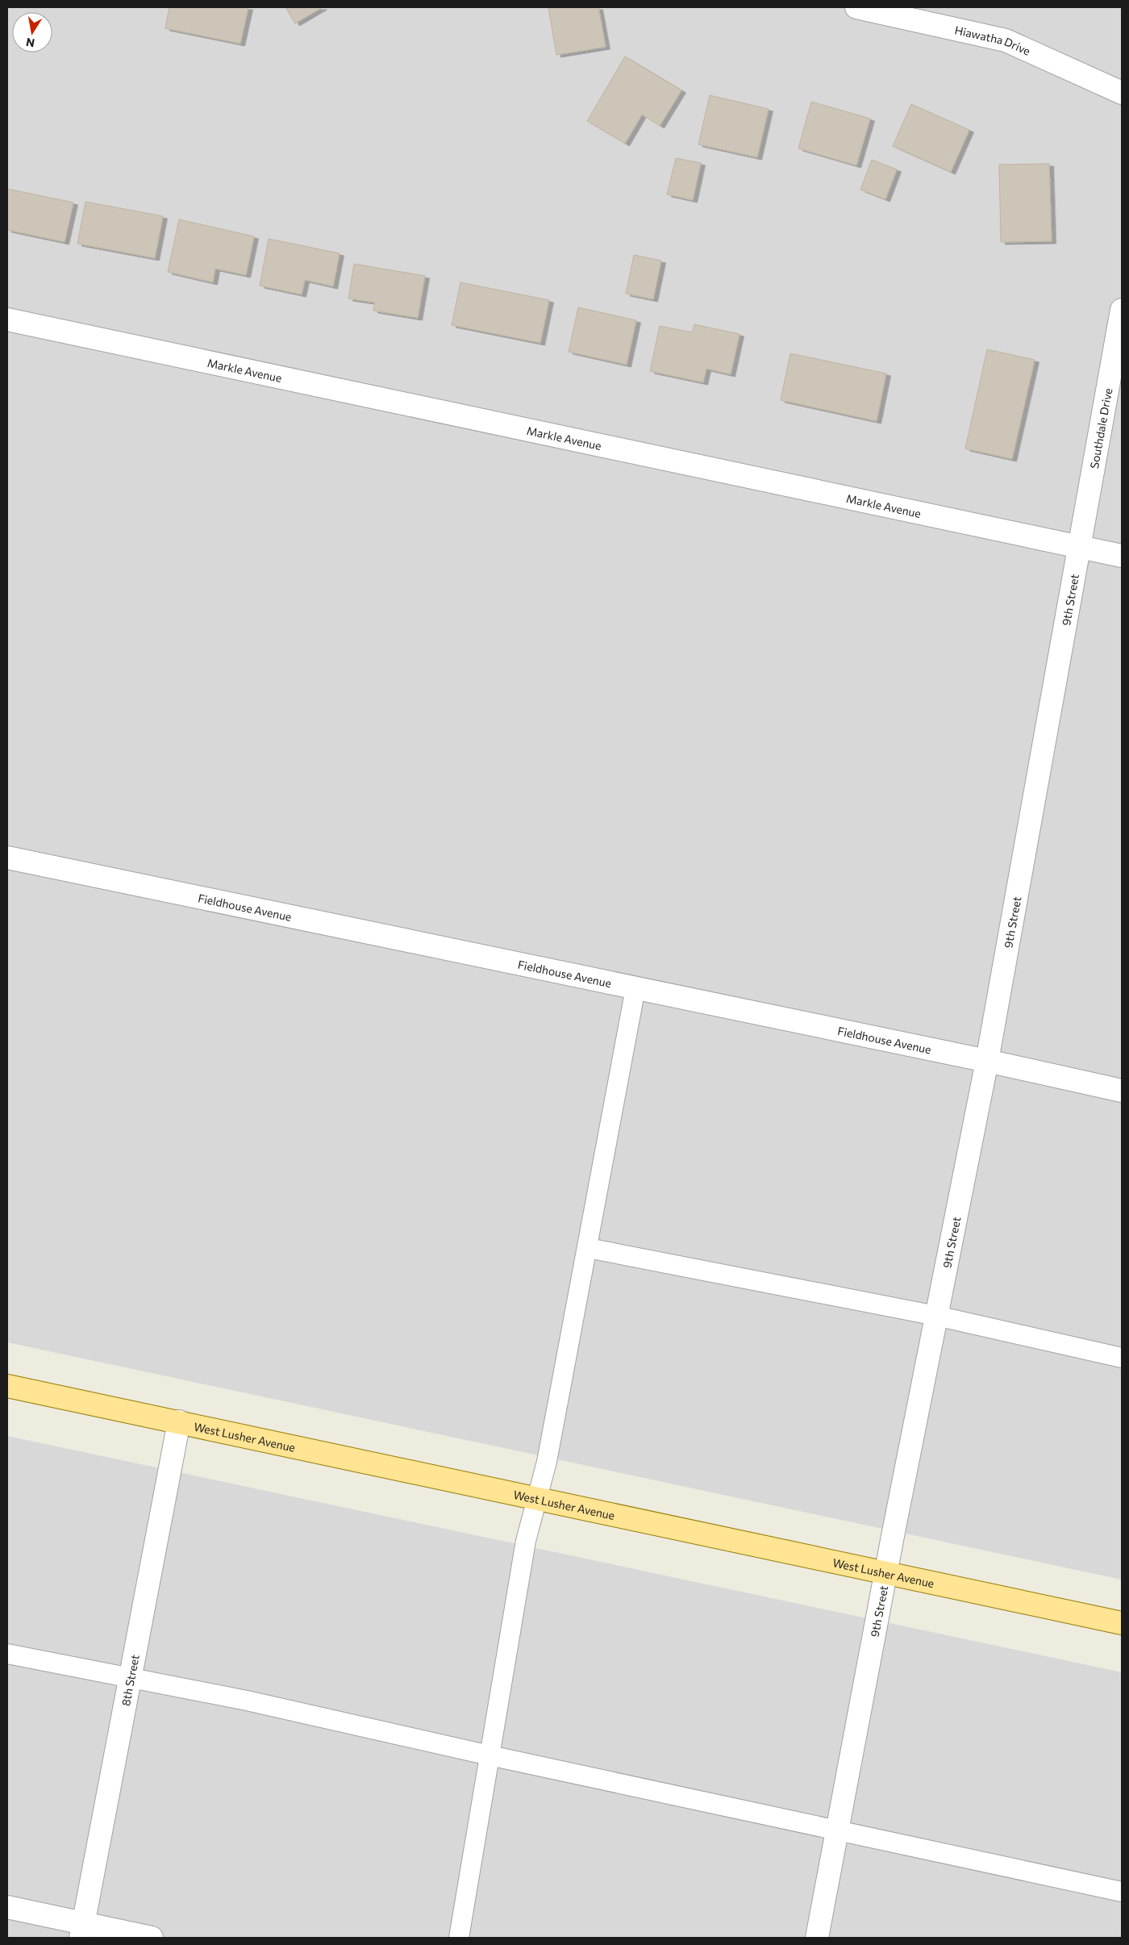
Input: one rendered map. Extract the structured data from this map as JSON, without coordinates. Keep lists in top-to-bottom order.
{
  "streets": {
    "main road": ["West Lusher Avenue"],
    "street": [
      "Hiawatha Drive",
      "Markle Avenue",
      "Southdale Drive",
      "9th Street",
      "Fieldhouse Avenue",
      "8th Street"
    ]
  },
  "crossings": [
    ["Markle Avenue", "Southdale Drive"],
    ["Markle Avenue", "9th Street"],
    ["Southdale Drive", "9th Street"],
    ["9th Street", "Fieldhouse Avenue"],
    ["9th Street", "West Lusher Avenue"],
    ["West Lusher Avenue", "8th Street"]
  ],
  "north": "bottom"
}
